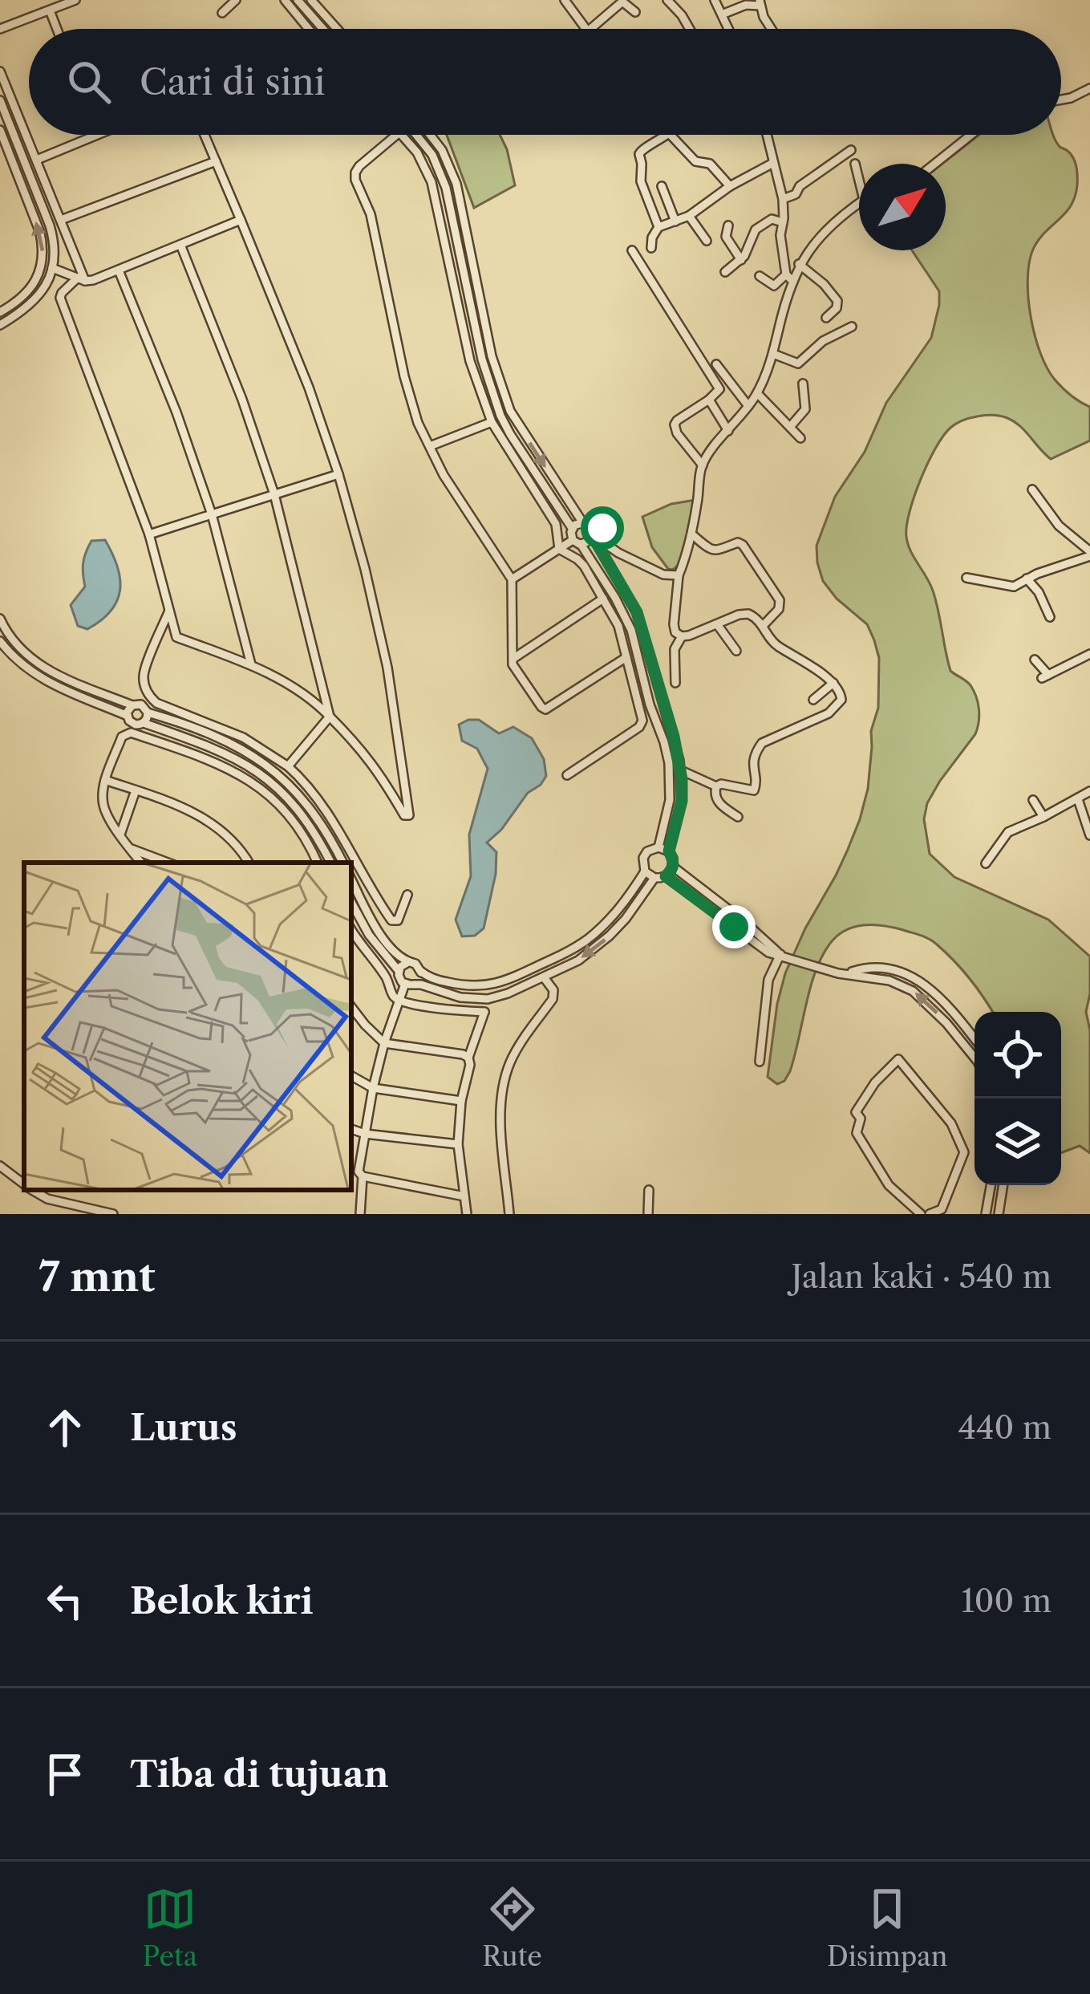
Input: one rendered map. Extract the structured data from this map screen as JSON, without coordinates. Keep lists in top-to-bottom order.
{
  "north": "top right",
  "page": {
    "search": "Cari di sini",
    "heading": ["7 mnt", "Jalan kaki · 540 m"],
    "list": [
      ["Lurus", "440 m"],
      ["Belok kiri", "100 m"],
      "Tiba di tujuan"
    ],
    "nav": ["Peta", "Rute", "Disimpan"]
  }
}
